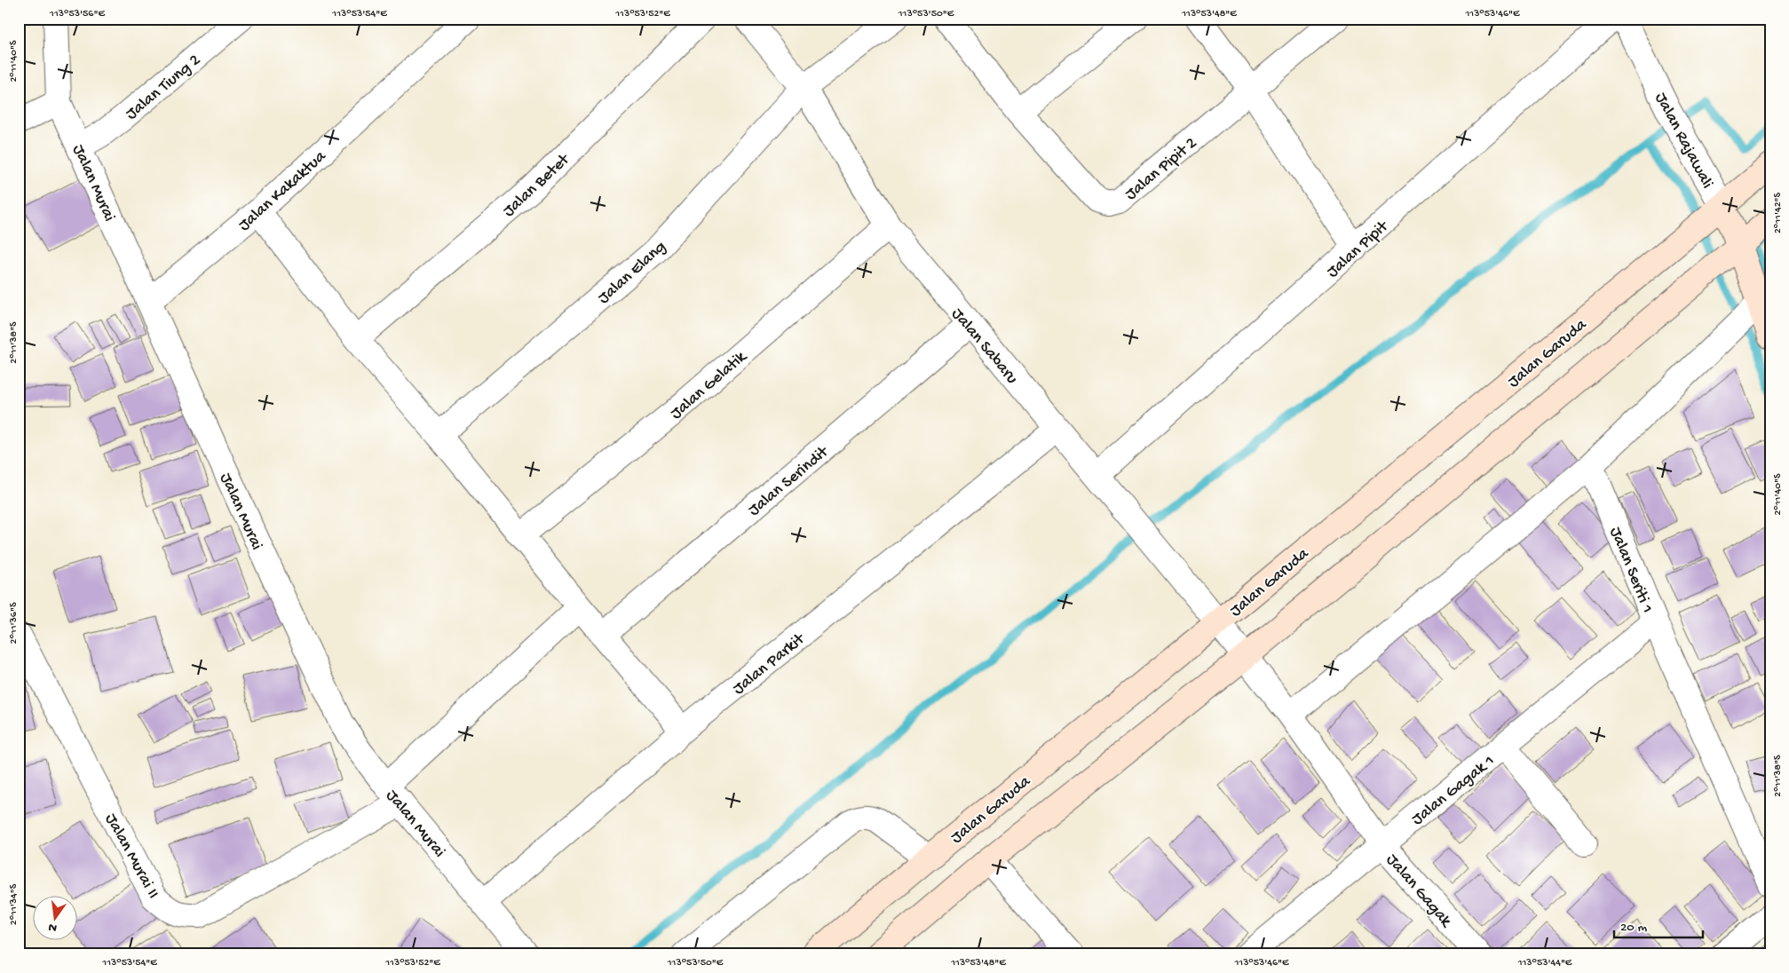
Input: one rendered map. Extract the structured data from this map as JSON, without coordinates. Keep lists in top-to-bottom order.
{
  "streets": {
    "main road": ["Jalan Rajawali", "Jalan Garuda"],
    "street": [
      "Jalan Tiung 2",
      "Jalan Pipit 2",
      "Jalan Murai",
      "Jalan Betet",
      "Jalan Kakaktua",
      "Jalan Pipit",
      "Jalan Elang",
      "Jalan Sabaru",
      "Jalan Gelatik",
      "Jalan Serindit",
      "Jalan Seriti 1",
      "Jalan Parkit",
      "Jalan Gagak 1",
      "Jalan Murai II",
      "Jalan Gagak"
    ]
  },
  "crossings": [
    ["Jalan Tiung 2", "Jalan Murai"],
    ["Jalan Rajawali", "Jalan Garuda"],
    ["Jalan Murai", "Jalan Kakaktua"],
    ["Jalan Murai", "Jalan Parkit"],
    ["Jalan Murai", "Jalan Murai II"],
    ["Jalan Pipit", "Jalan Sabaru"],
    ["Jalan Elang", "Jalan Sabaru"],
    ["Jalan Sabaru", "Jalan Garuda"],
    ["Jalan Sabaru", "Jalan Gelatik"],
    ["Jalan Sabaru", "Jalan Serindit"],
    ["Jalan Sabaru", "Jalan Parkit"],
    ["Jalan Sabaru", "Jalan Gagak"],
    ["Jalan Seriti 1", "Jalan Gagak 1"],
    ["Jalan Gagak 1", "Jalan Gagak"]
  ],
  "scale_bar": "20 m",
  "north": "bottom",
  "coordinates": [
    "113°53'56\"E",
    "113°53'54\"E",
    "113°53'52\"E",
    "113°53'50\"E",
    "113°53'48\"E",
    "113°53'46\"E",
    "2°11'40\"S",
    "2°11'42\"S",
    "2°11'38\"S",
    "2°11'36\"S",
    "2°11'34\"S",
    "113°53'44\"E"
  ]
}
